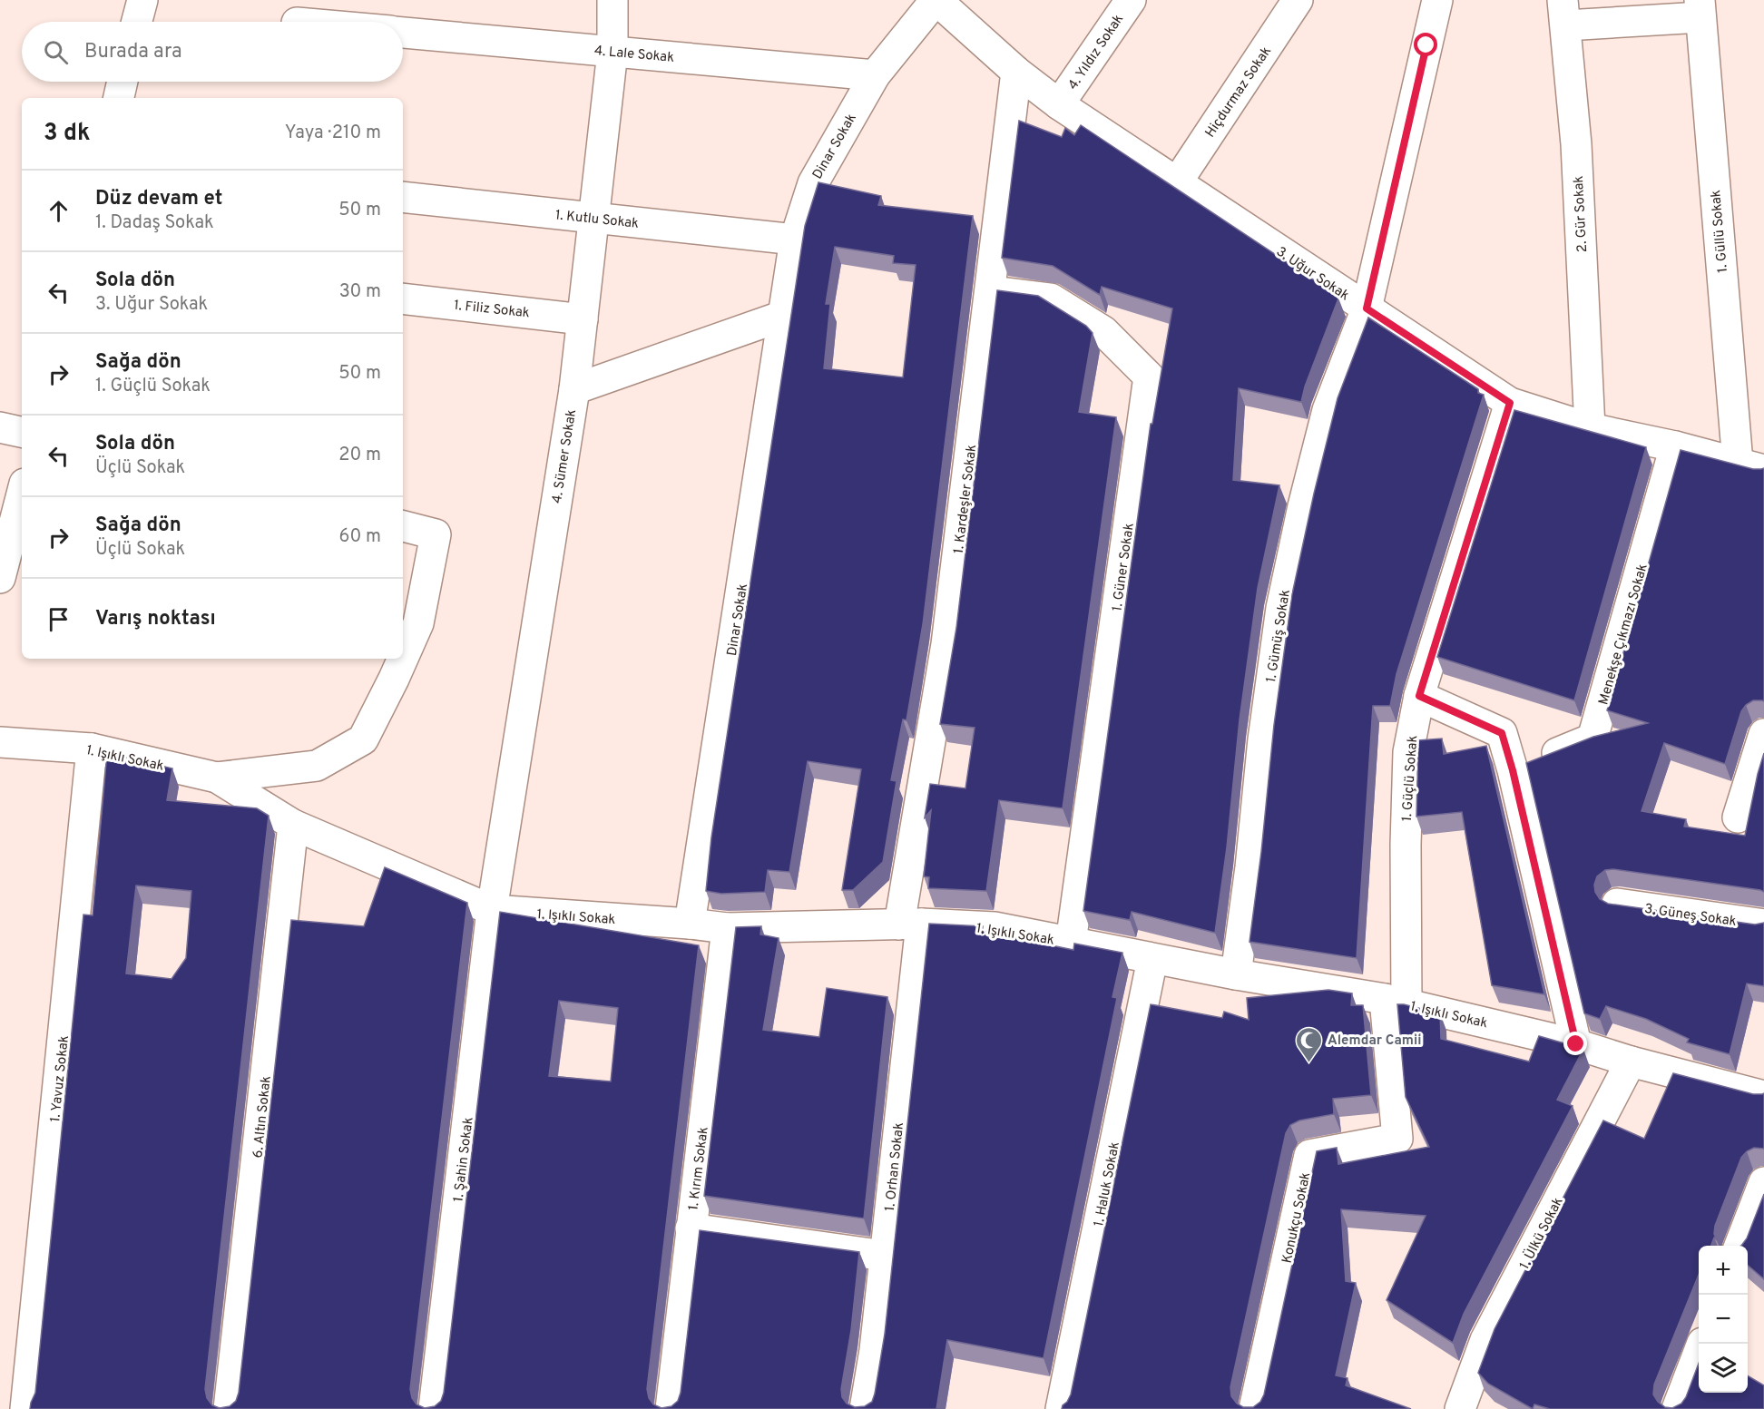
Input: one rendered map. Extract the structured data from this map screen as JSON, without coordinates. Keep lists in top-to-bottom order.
{
  "streets": {
    "street": [
      "4. Yıldız Sokak",
      "4. Lale Sokak",
      "Hiçdurmaz Sokak",
      "Dinar Sokak",
      "2. Gür Sokak",
      "1. Kutlu Sokak",
      "1. Güllü Sokak",
      "3. Uğur Sokak",
      "1. Filiz Sokak",
      "4. Sümer Sokak",
      "1. Kardeşler Sokak",
      "1. Güner Sokak",
      "Menekşe Çıkmazı Sokak",
      "1. Gümüş Sokak",
      "1. Işıklı Sokak",
      "1. Güçlü Sokak",
      "3. Güneş Sokak",
      "1. Yavuz Sokak",
      "6. Altın Sokak",
      "1. Şahin Sokak",
      "1. Orhan Sokak",
      "1. Kırım Sokak",
      "1. Haluk Sokak",
      "Konukçu Sokak",
      "1. Ülkü Sokak"
    ]
  },
  "crossings": [
    ["4. Yıldız Sokak", "3. Uğur Sokak"],
    ["4. Lale Sokak", "Dinar Sokak"],
    ["4. Lale Sokak", "4. Sümer Sokak"],
    ["Hiçdurmaz Sokak", "3. Uğur Sokak"],
    ["Dinar Sokak", "1. Kutlu Sokak"],
    ["Dinar Sokak", "3. Uğur Sokak"],
    ["Dinar Sokak", "1. Işıklı Sokak"],
    ["2. Gür Sokak", "3. Uğur Sokak"],
    ["1. Kutlu Sokak", "4. Sümer Sokak"],
    ["1. Güllü Sokak", "3. Uğur Sokak"],
    ["3. Uğur Sokak", "1. Kardeşler Sokak"],
    ["3. Uğur Sokak", "Menekşe Çıkmazı Sokak"],
    ["3. Uğur Sokak", "1. Gümüş Sokak"],
    ["3. Uğur Sokak", "1. Güçlü Sokak"],
    ["1. Filiz Sokak", "4. Sümer Sokak"],
    ["4. Sümer Sokak", "1. Işıklı Sokak"],
    ["4. Sümer Sokak", "1. Şahin Sokak"],
    ["1. Kardeşler Sokak", "1. Güner Sokak"],
    ["1. Kardeşler Sokak", "1. Işıklı Sokak"],
    ["1. Kardeşler Sokak", "1. Orhan Sokak"],
    ["1. Güner Sokak", "1. Işıklı Sokak"],
    ["1. Gümüş Sokak", "1. Işıklı Sokak"],
    ["1. Işıklı Sokak", "1. Güçlü Sokak"],
    ["1. Işıklı Sokak", "1. Yavuz Sokak"],
    ["1. Işıklı Sokak", "6. Altın Sokak"],
    ["1. Işıklı Sokak", "1. Şahin Sokak"],
    ["1. Işıklı Sokak", "1. Orhan Sokak"],
    ["1. Işıklı Sokak", "1. Kırım Sokak"],
    ["1. Işıklı Sokak", "1. Haluk Sokak"],
    ["1. Işıklı Sokak", "Konukçu Sokak"],
    ["1. Işıklı Sokak", "1. Ülkü Sokak"],
    ["1. Güçlü Sokak", "Konukçu Sokak"]
  ],
  "places": {
    "mosque": ["Alemdar Camii"]
  },
  "page": {
    "search": "Burada ara",
    "heading": ["3 dk", "Yaya · 210 m"],
    "list": [
      ["Düz devam et", "1. Dadaş Sokak", "50 m"],
      ["Sola dön", "3. Uğur Sokak", "30 m"],
      ["Sağa dön", "1. Güçlü Sokak", "50 m"],
      ["Sola dön", "Üçlü Sokak", "20 m"],
      ["Sağa dön", "Üçlü Sokak", "60 m"],
      "Varış noktası"
    ],
    "map_buttons": ["+", "−"]
  }
}
